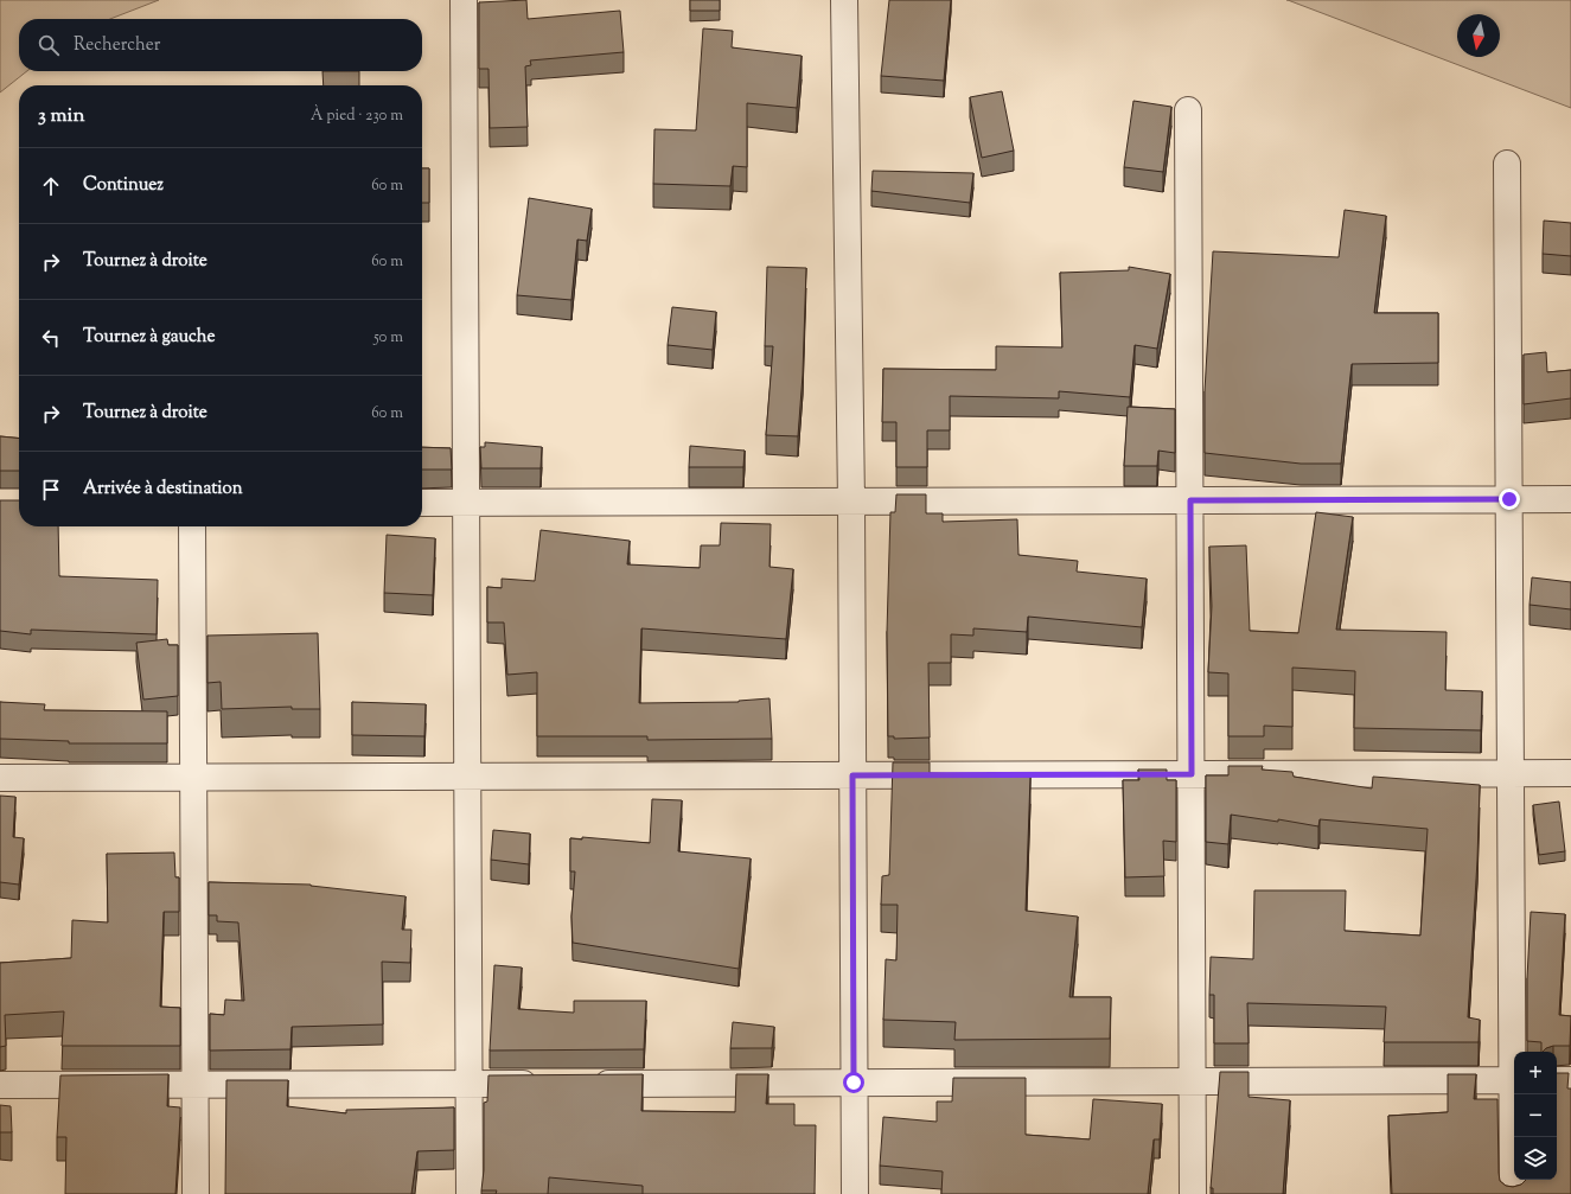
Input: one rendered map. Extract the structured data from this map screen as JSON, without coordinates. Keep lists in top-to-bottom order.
{
  "north": "bottom",
  "page": {
    "search": "Rechercher",
    "heading": ["3 min", "À pied · 230 m"],
    "list": [
      ["Continuez", "60 m"],
      ["Tournez à droite", "60 m"],
      ["Tournez à gauche", "50 m"],
      ["Tournez à droite", "60 m"],
      "Arrivée à destination"
    ],
    "map_buttons": ["+", "−"]
  }
}
